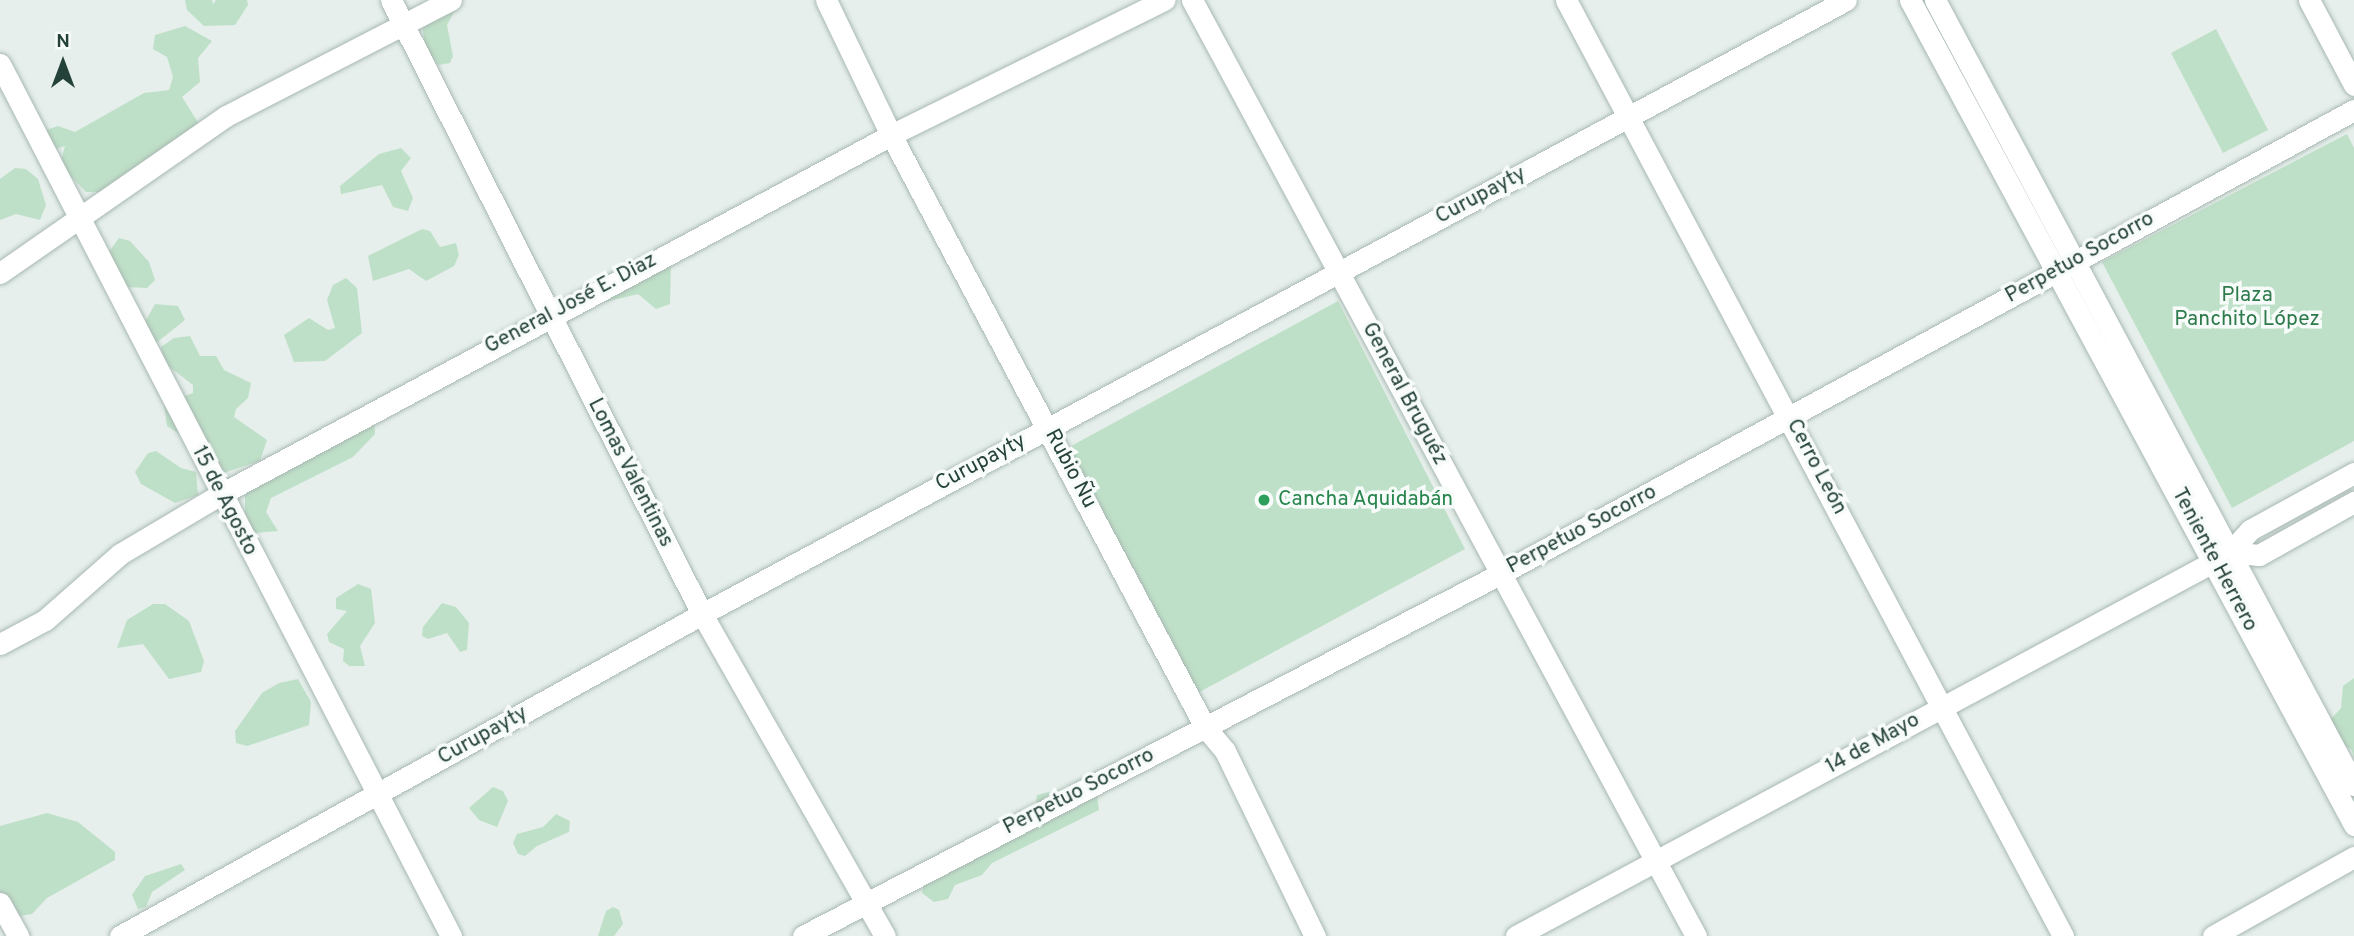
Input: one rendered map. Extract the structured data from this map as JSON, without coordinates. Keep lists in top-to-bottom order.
{
  "streets": {
    "street": [
      "Curupayty",
      "Perpetuo Socorro",
      "General José E. Diaz",
      "General Bruguéz",
      "Cerro León",
      "Rubio Ñu",
      "Lomas Valentinas",
      "15 de Agosto",
      "Teniente Herrero",
      "14 de Mayo"
    ]
  },
  "crossings": [
    ["Curupayty", "General Bruguéz"],
    ["Curupayty", "Cerro León"],
    ["Curupayty", "Rubio Ñu"],
    ["Curupayty", "Lomas Valentinas"],
    ["Curupayty", "15 de Agosto"],
    ["Perpetuo Socorro", "General Bruguéz"],
    ["Perpetuo Socorro", "Cerro León"],
    ["Perpetuo Socorro", "Rubio Ñu"],
    ["Perpetuo Socorro", "Lomas Valentinas"],
    ["Perpetuo Socorro", "Teniente Herrero"],
    ["General José E. Diaz", "Rubio Ñu"],
    ["General José E. Diaz", "Lomas Valentinas"],
    ["General José E. Diaz", "15 de Agosto"],
    ["General Bruguéz", "14 de Mayo"],
    ["Cerro León", "14 de Mayo"],
    ["Teniente Herrero", "14 de Mayo"]
  ],
  "parks": ["Plaza Panchito López"],
  "places": ["Cancha Aquidabán"],
  "north": "top"
}
